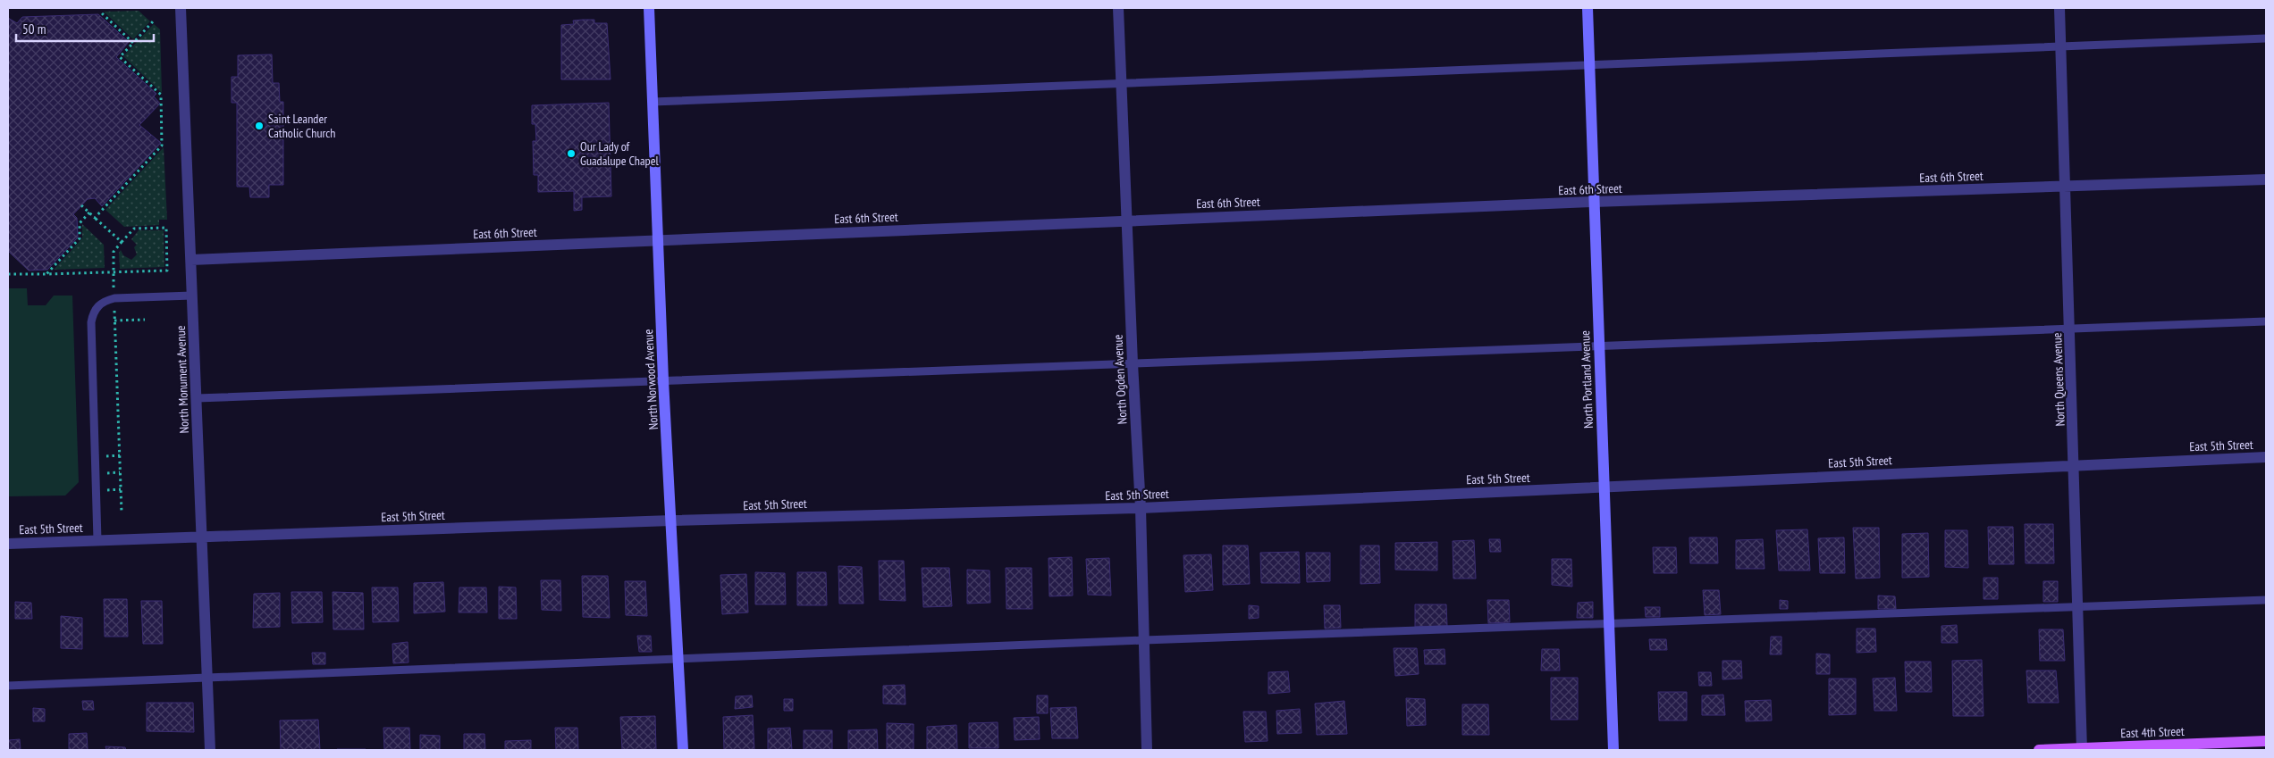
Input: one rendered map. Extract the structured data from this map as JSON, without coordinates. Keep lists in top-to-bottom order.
{
  "streets": {
    "main road": ["East 4th Street"],
    "street": [
      "East 6th Street",
      "North Monument Avenue",
      "North Norwood Avenue",
      "North Ogden Avenue",
      "North Portland Avenue",
      "North Queens Avenue",
      "East 5th Street"
    ]
  },
  "crossings": [
    ["East 6th Street", "North Monument Avenue"],
    ["East 6th Street", "North Norwood Avenue"],
    ["East 6th Street", "North Ogden Avenue"],
    ["East 6th Street", "North Portland Avenue"],
    ["East 6th Street", "North Queens Avenue"],
    ["North Monument Avenue", "East 5th Street"],
    ["North Norwood Avenue", "East 5th Street"],
    ["North Ogden Avenue", "East 5th Street"],
    ["North Portland Avenue", "East 5th Street"],
    ["North Queens Avenue", "East 5th Street"],
    ["North Queens Avenue", "East 4th Street"]
  ],
  "places": ["Saint Leander Catholic Church", "Our Lady of Guadalupe Chapel"],
  "scale_bar": "50 m"
}
